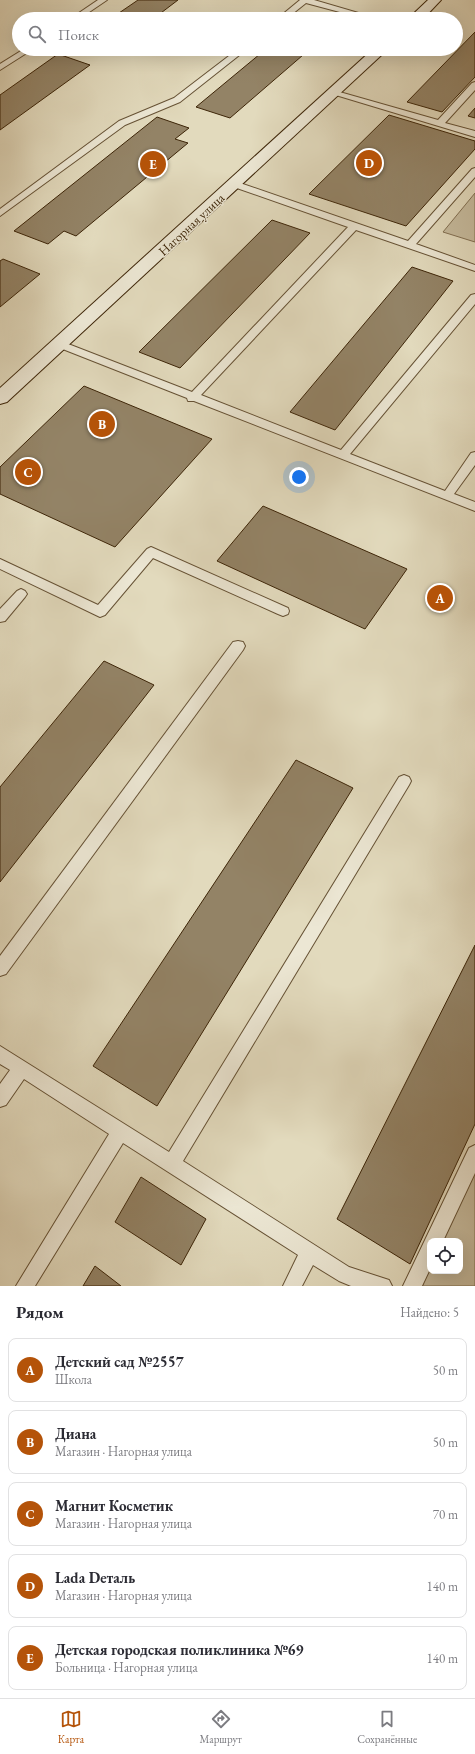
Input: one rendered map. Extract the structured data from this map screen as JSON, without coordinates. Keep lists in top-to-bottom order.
{
  "streets": {
    "street": ["Нагорная улица"]
  },
  "page": {
    "search": "Поиск",
    "pins": [
      "D",
      "E",
      "B",
      "C",
      "A"
    ],
    "heading": ["Рядом", "Найдено: 5"],
    "list": [
      {
        "mark": "A",
        "name": "Детский сад №2557",
        "note": "Школа",
        "value": "50 m"
      },
      {
        "mark": "B",
        "name": "Диана",
        "note": "Магазин · Нагорная улица",
        "value": "50 m"
      },
      {
        "mark": "C",
        "name": "Магнит Косметик",
        "note": "Магазин · Нагорная улица",
        "value": "70 m"
      },
      {
        "mark": "D",
        "name": "Lada Dеталь",
        "note": "Магазин · Нагорная улица",
        "value": "140 m"
      },
      {
        "mark": "E",
        "name": "Детская городская поликлиника №69",
        "note": "Больница · Нагорная улица",
        "value": "140 m"
      }
    ],
    "nav": ["Карта", "Маршрут", "Сохранённые"]
  }
}
